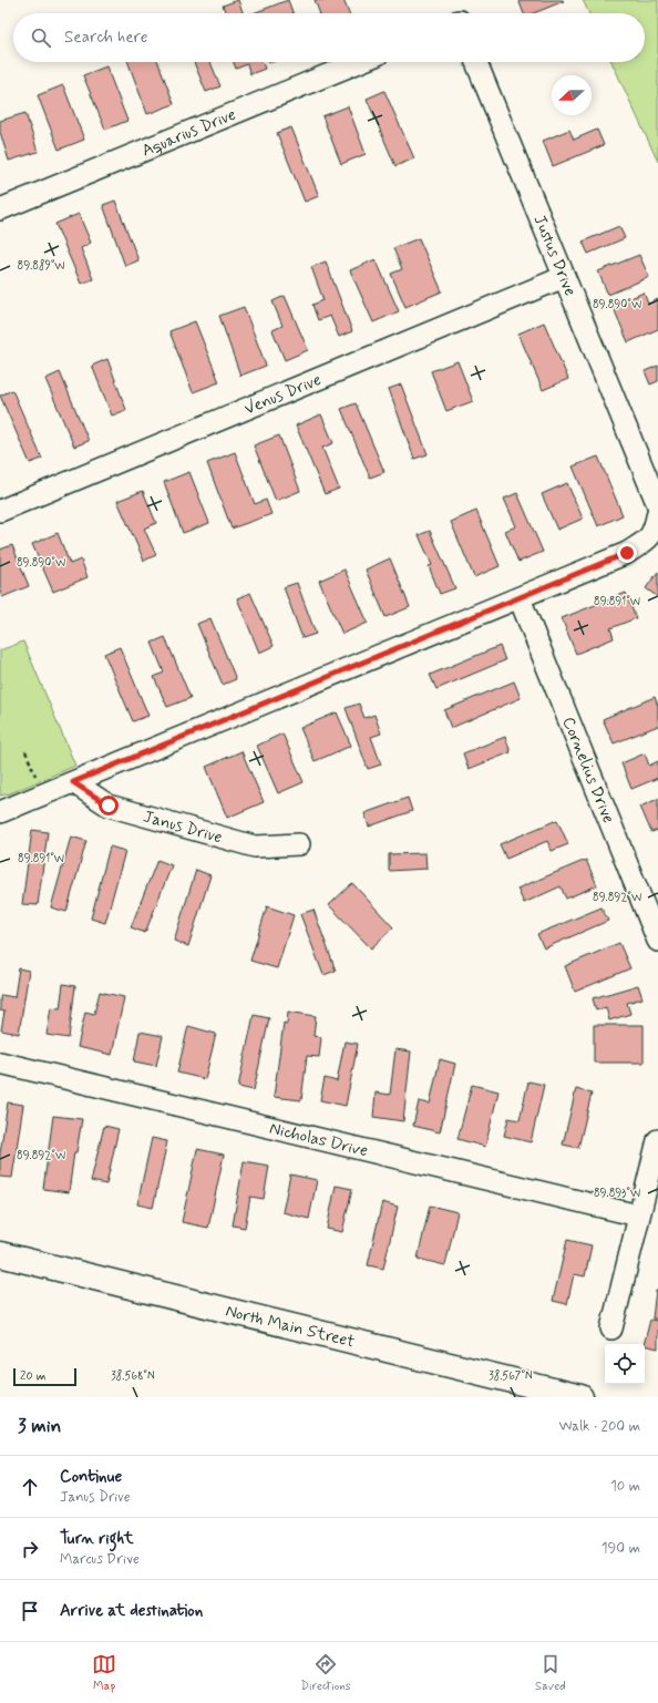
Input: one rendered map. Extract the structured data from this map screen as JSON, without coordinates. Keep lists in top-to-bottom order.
{
  "streets": {
    "main road": ["North Main Street"],
    "street": [
      "Aquarius Drive",
      "Justus Drive",
      "Venus Drive",
      "Cornelius Drive",
      "Janus Drive",
      "Nicholas Drive"
    ]
  },
  "crossings": [
    ["Justus Drive", "Venus Drive"]
  ],
  "scale_bar": "20 m",
  "north": "left",
  "page": {
    "search": "Search here",
    "scale": "20 m",
    "heading": ["3 min", "Walk · 200 m"],
    "list": [
      ["Continue", "Janus Drive", "10 m"],
      ["Turn right", "Marcus Drive", "190 m"],
      "Arrive at destination"
    ],
    "nav": ["Map", "Directions", "Saved"]
  },
  "coordinates": [
    "89.889°W",
    "89.890°W",
    "89.891°W",
    "89.892°W",
    "89.893°W",
    "38.568°N",
    "38.567°N"
  ]
}
